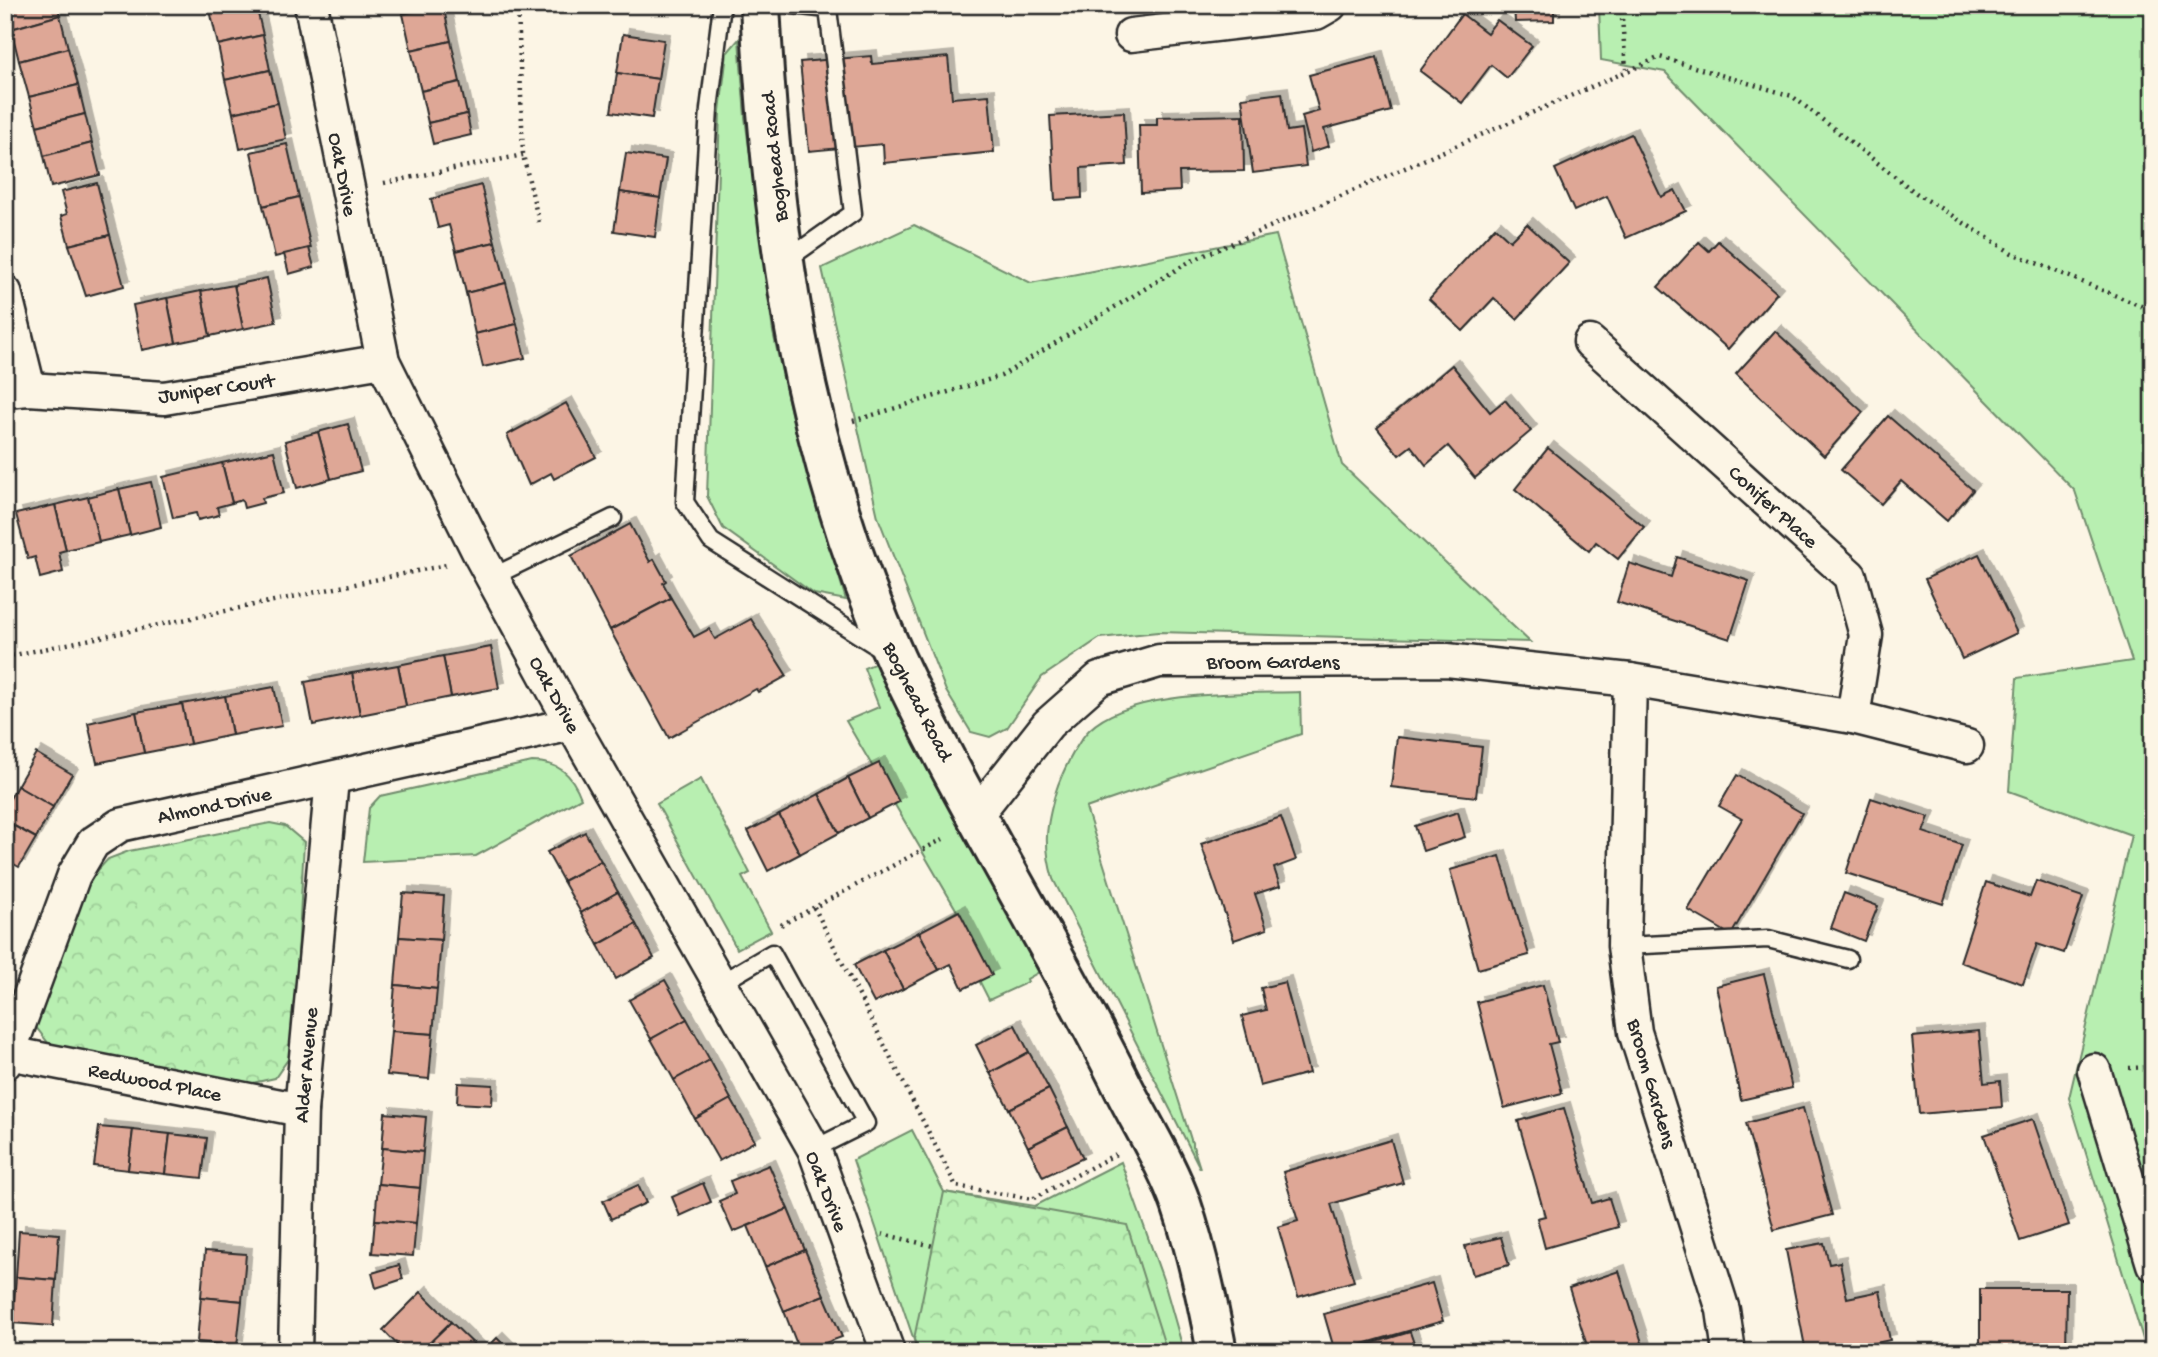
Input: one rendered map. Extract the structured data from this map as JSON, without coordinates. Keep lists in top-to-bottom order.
{
  "streets": {
    "street": [
      "Boghead Road",
      "Oak Drive",
      "Juniper Court",
      "Conifer Place",
      "Broom Gardens",
      "Almond Drive",
      "Alder Avenue",
      "Redwood Place"
    ]
  },
  "crossings": [
    ["Boghead Road", "Broom Gardens"],
    ["Oak Drive", "Juniper Court"],
    ["Oak Drive", "Almond Drive"],
    ["Conifer Place", "Broom Gardens"],
    ["Almond Drive", "Alder Avenue"],
    ["Almond Drive", "Redwood Place"],
    ["Alder Avenue", "Redwood Place"]
  ]
}
